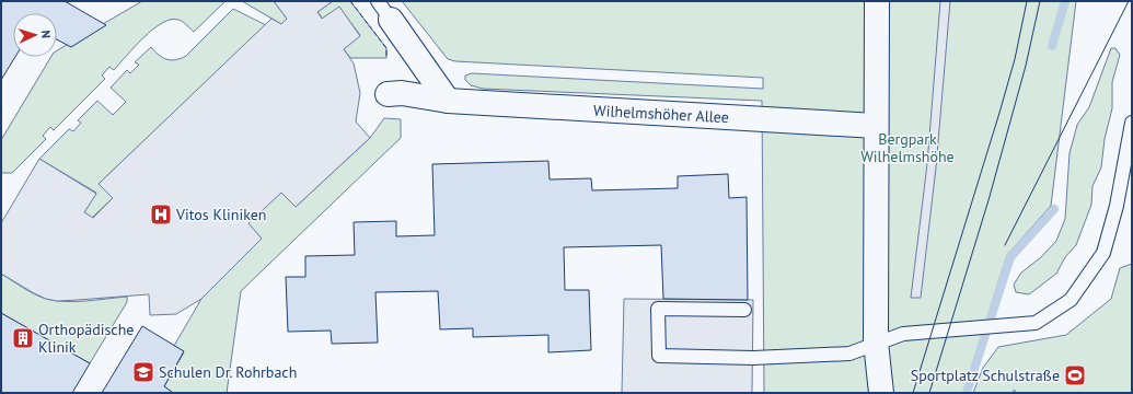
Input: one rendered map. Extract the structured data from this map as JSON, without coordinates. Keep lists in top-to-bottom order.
{
  "streets": {
    "street": ["Wilhelmshöher Allee"]
  },
  "parks": ["Bergpark Wilhelmshöhe"],
  "places": {
    "hospital": ["Vitos Kliniken"],
    "building": ["Orthopädische Klinik"],
    "school or university": ["Schulen Dr. Rohrbach"],
    "sports": ["Sportplatz Schulstraße"]
  },
  "north": "right"
}
